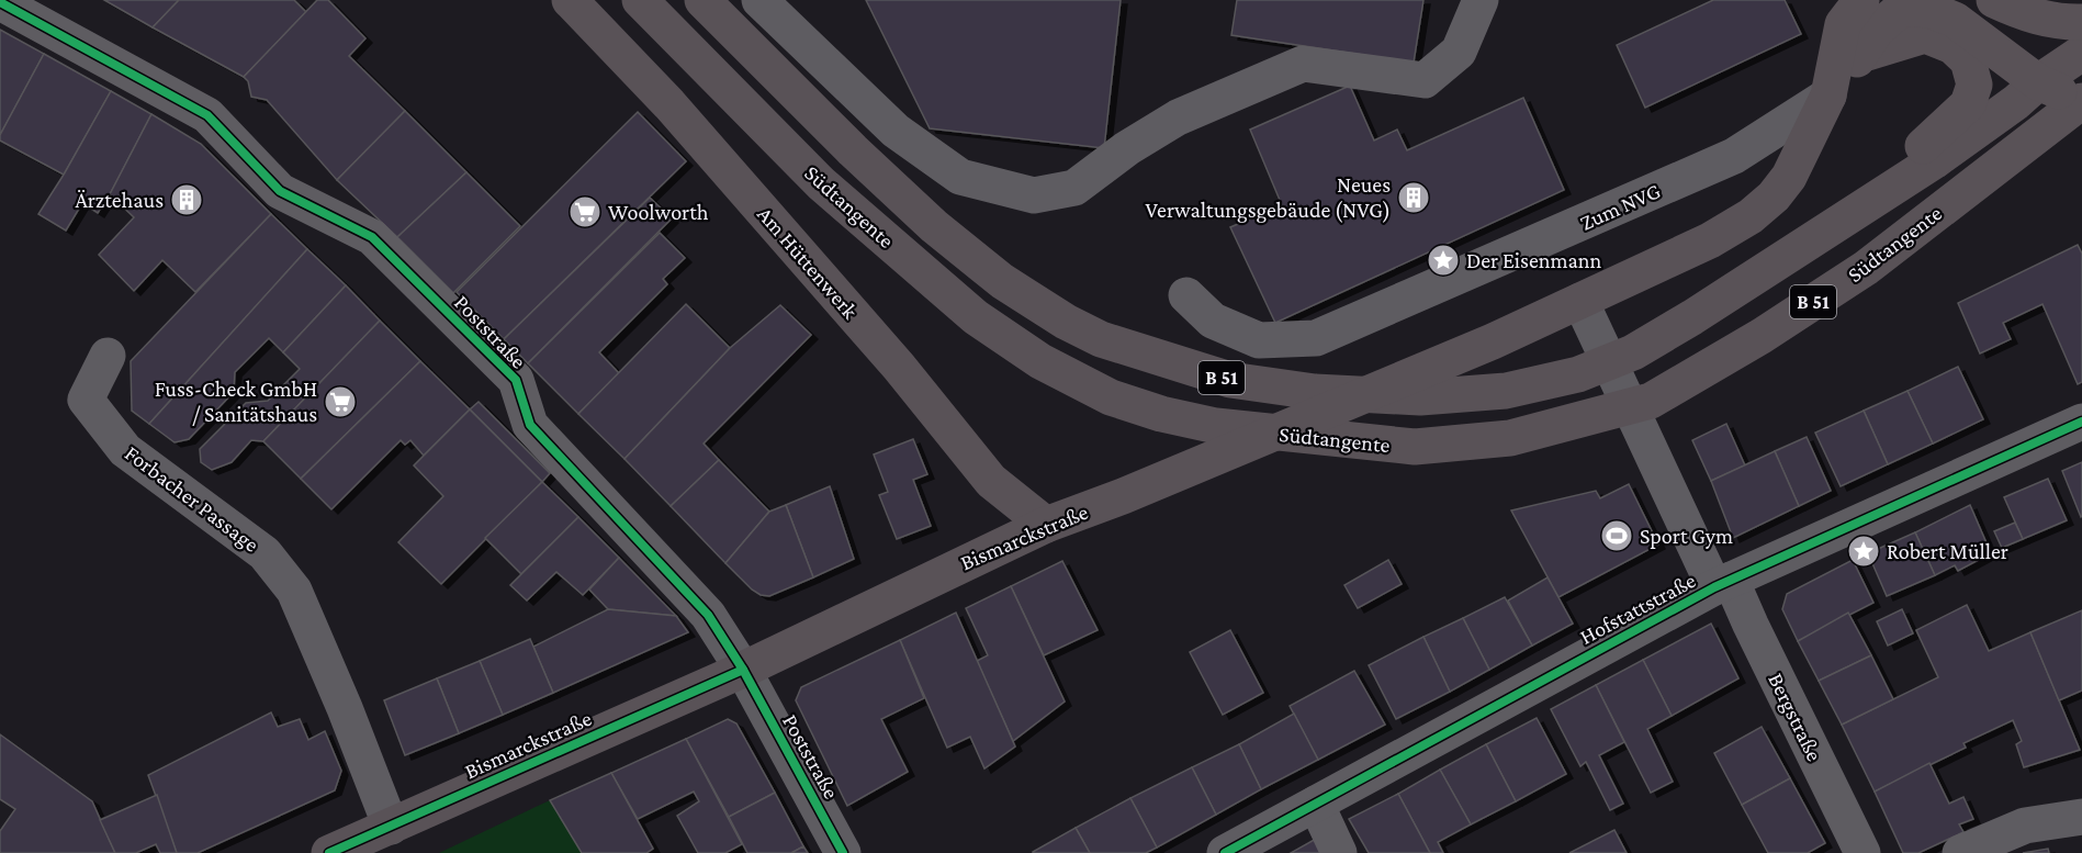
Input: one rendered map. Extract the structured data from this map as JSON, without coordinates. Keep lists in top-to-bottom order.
{
  "streets": {
    "main road": [
      "Südtangente",
      "Am Hüttenwerk",
      "B 51",
      "Bismarckstraße"
    ],
    "street": [
      "Zum NVG",
      "Poststraße",
      "Forbacher Passage",
      "Hofstattstraße",
      "Bergstraße"
    ]
  },
  "crossings": [
    ["Südtangente", "B 51"],
    ["Zum NVG", "Bismarckstraße"],
    ["Am Hüttenwerk", "Bismarckstraße"],
    ["Poststraße", "Bismarckstraße"],
    ["Forbacher Passage", "Bismarckstraße"],
    ["Bismarckstraße", "Bergstraße"],
    ["Hofstattstraße", "Bergstraße"]
  ],
  "places": {
    "building": ["Neues Verwaltungsgebäude (NVG)", "Ärztehaus"],
    "supermarket": ["Woolworth", "Fuss-Check GmbH / Sanitätshaus"],
    "place": ["Der Eisenmann", "Robert Müller"],
    "sports": ["Sport Gym"]
  }
}
